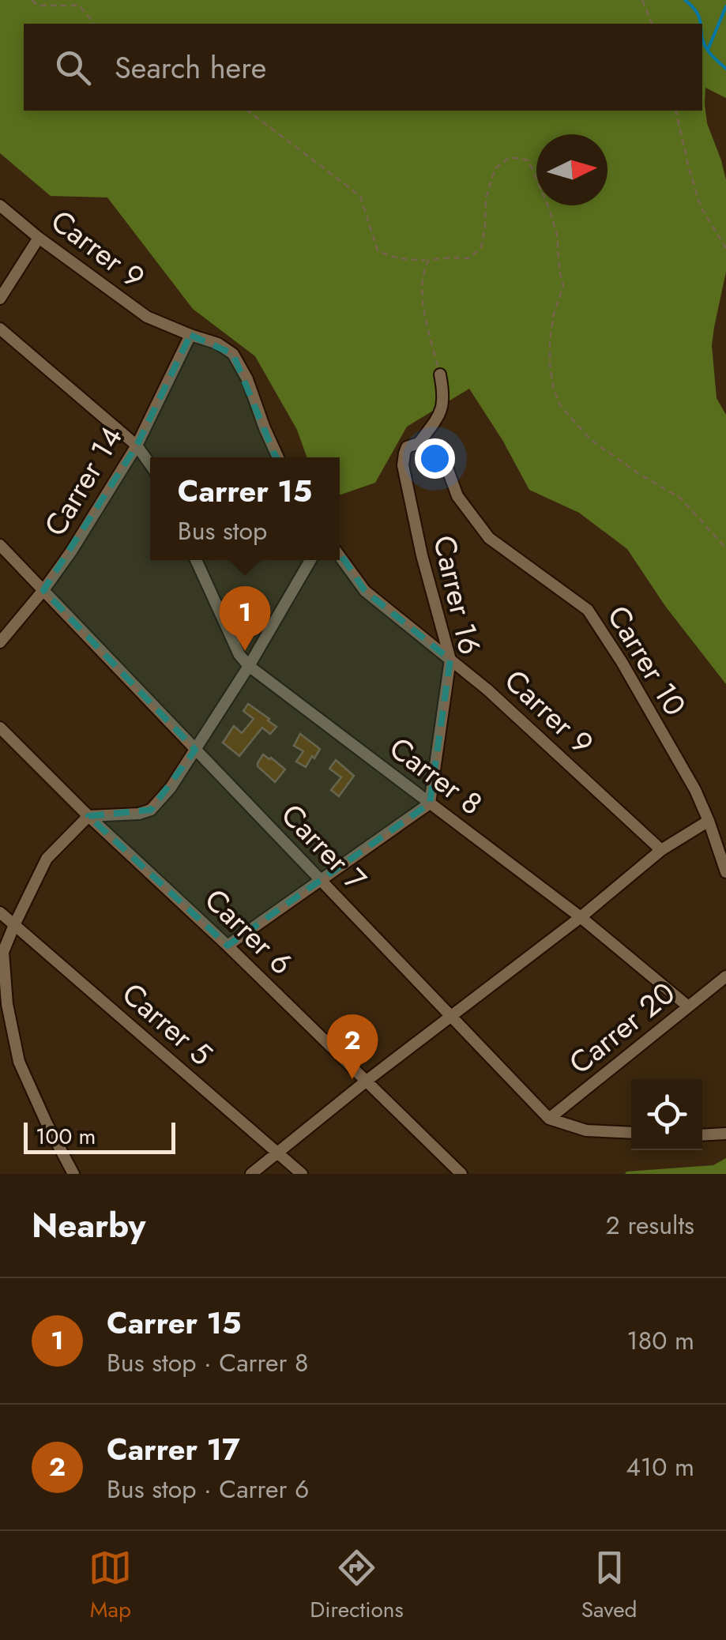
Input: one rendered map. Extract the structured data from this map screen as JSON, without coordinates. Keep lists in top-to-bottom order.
{
  "streets": {
    "street": [
      "Carrer 9",
      "Carrer 14",
      "Carrer 16",
      "Carrer 10",
      "Carrer 8",
      "Carrer 7",
      "Carrer 6",
      "Carrer 5",
      "Carrer 20"
    ]
  },
  "crossings": [
    ["Carrer 9", "Carrer 14"],
    ["Carrer 9", "Carrer 16"],
    ["Carrer 14", "Carrer 7"],
    ["Carrer 16", "Carrer 10"],
    ["Carrer 16", "Carrer 8"],
    ["Carrer 8", "Carrer 20"],
    ["Carrer 7", "Carrer 20"]
  ],
  "scale_bar": "100 m",
  "north": "right",
  "page": {
    "search": "Search here",
    "popup": ["Carrer 15", "Bus stop"],
    "pins": ["1", "2"],
    "scale": "100 m",
    "heading": ["Nearby", "2 results"],
    "list": [
      {
        "mark": "1",
        "name": "Carrer 15",
        "note": "Bus stop · Carrer 8",
        "value": "180 m"
      },
      {
        "mark": "2",
        "name": "Carrer 17",
        "note": "Bus stop · Carrer 6",
        "value": "410 m"
      }
    ],
    "nav": ["Map", "Directions", "Saved"]
  }
}
